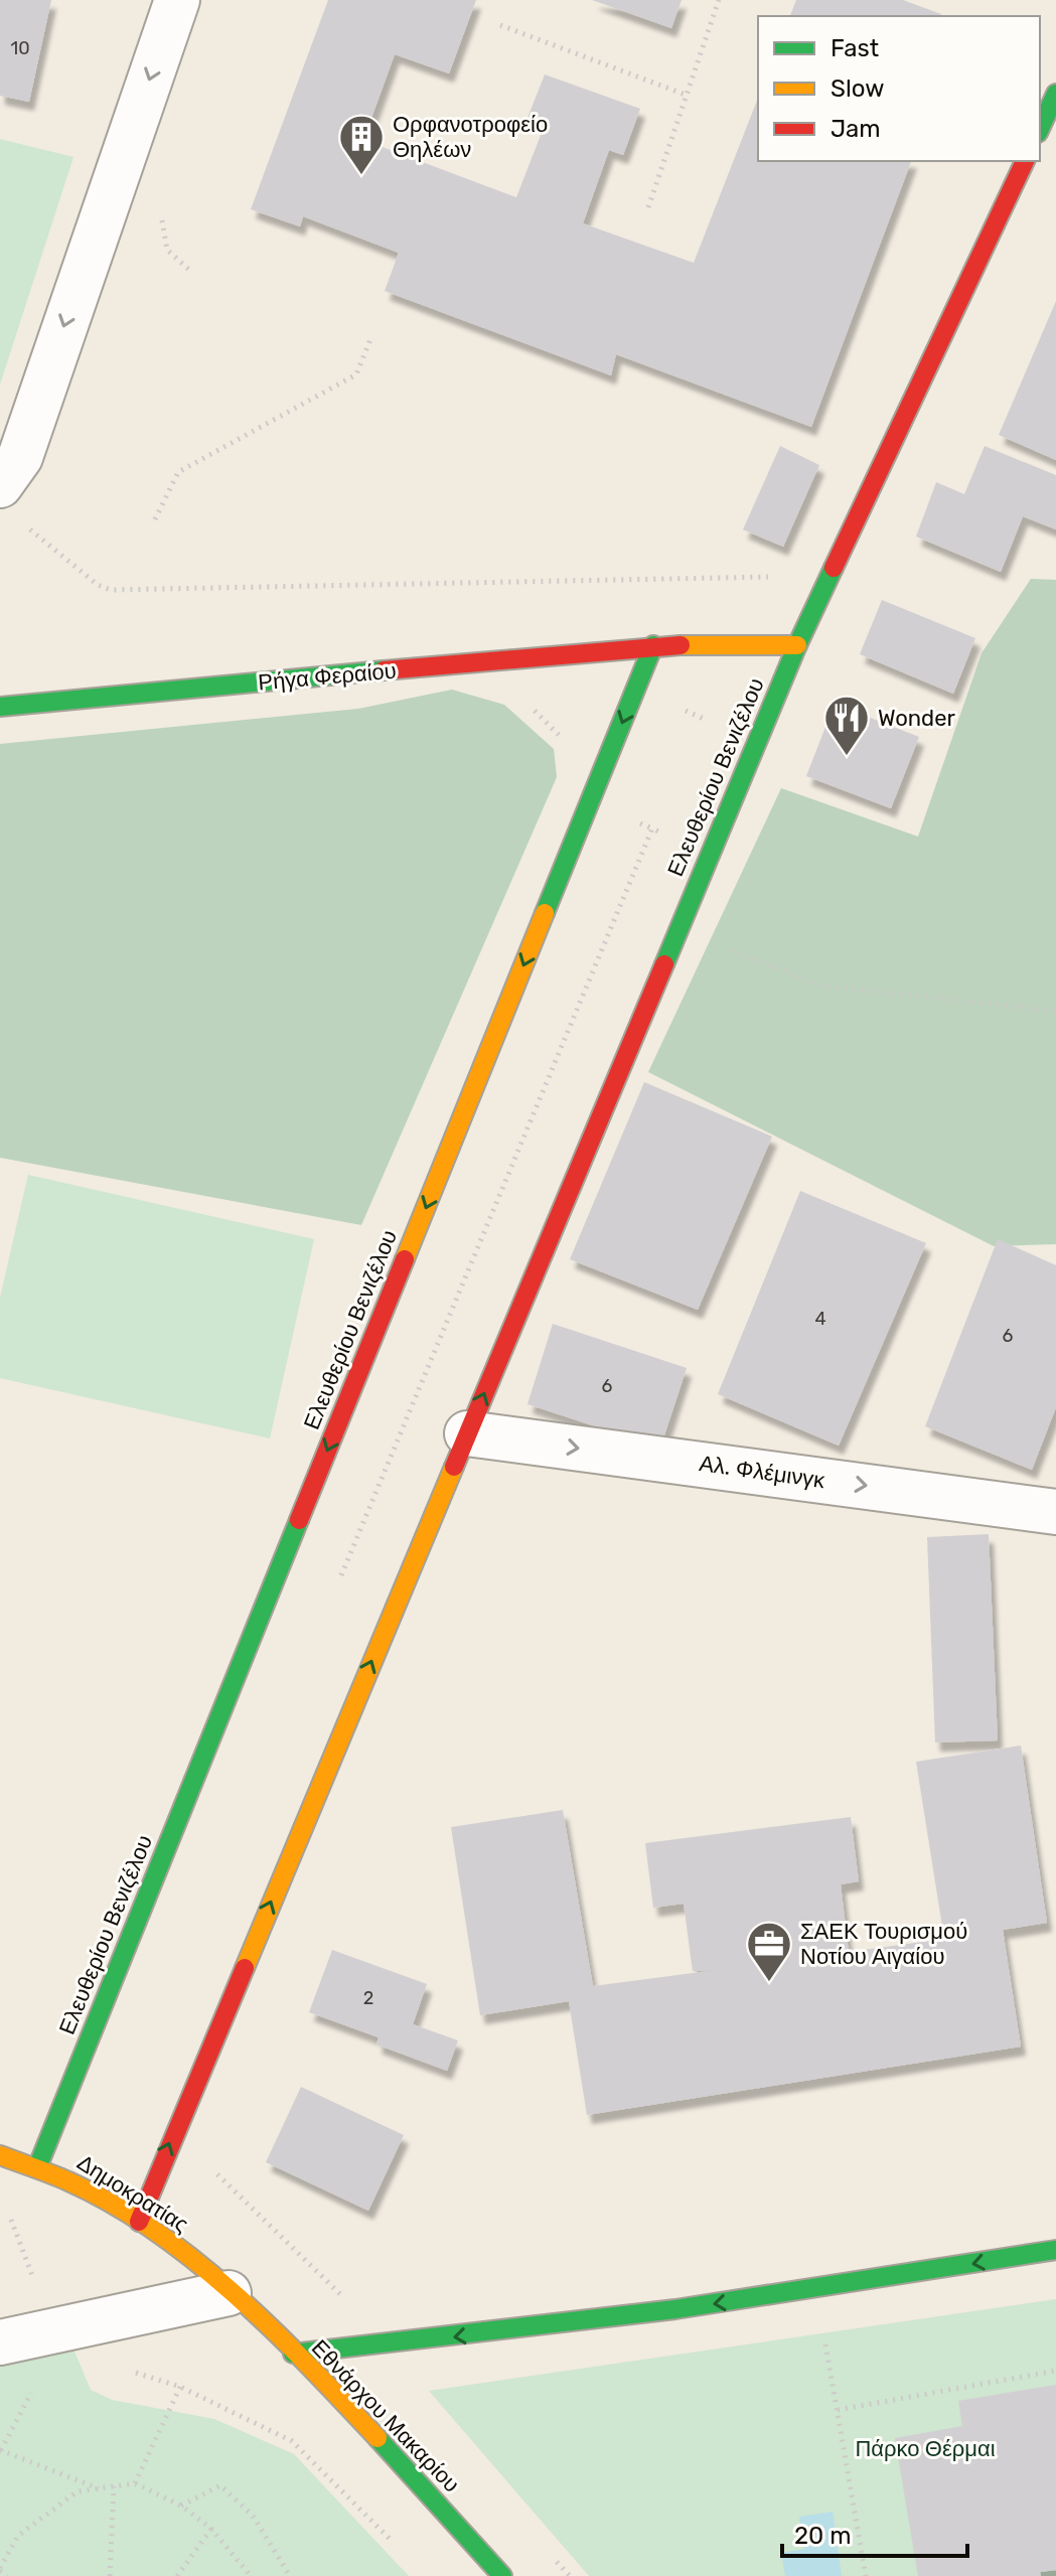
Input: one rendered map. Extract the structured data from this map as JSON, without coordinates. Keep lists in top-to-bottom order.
{
  "streets": {
    "street": [
      "Ρήγα Φεραίου",
      "Ελευθερίου Βενιζέλου",
      "Αλ. Φλέμινγκ",
      "Δημοκρατίας",
      "Εθνάρχου Μακαρίου"
    ]
  },
  "crossings": [
    ["Ρήγα Φεραίου", "Ελευθερίου Βενιζέλου"],
    ["Ελευθερίου Βενιζέλου", "Αλ. Φλέμινγκ"],
    ["Ελευθερίου Βενιζέλου", "Δημοκρατίας"],
    ["Δημοκρατίας", "Εθνάρχου Μακαρίου"]
  ],
  "one_way": ["Αλ. Φλέμινγκ"],
  "parks": ["Πάρκο Θέρμαι"],
  "places": {
    "building": ["Ορφανοτροφείο Θηλέων"],
    "restaurant": ["Wonder"],
    "office": ["ΣΑΕΚ Τουρισμού Νοτίου Αιγαίου"]
  },
  "house_numbers": [
    "10",
    "4",
    "6",
    "6",
    "2"
  ],
  "legend": ["Fast", "Slow", "Jam"],
  "scale_bar": "20 m"
}
